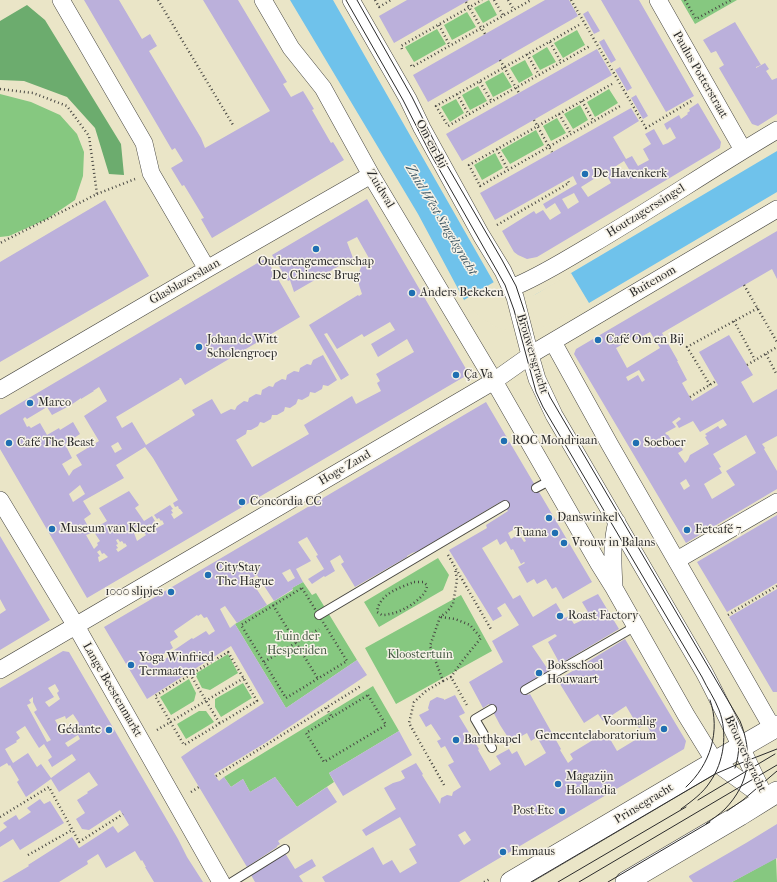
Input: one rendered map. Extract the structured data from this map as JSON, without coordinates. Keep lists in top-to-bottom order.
{
  "streets": {
    "street": [
      "Paulus Potterstraat",
      "Om-en-Bij",
      "Zuidwal",
      "Houtzagerssingel",
      "Glasblazerslaan",
      "Buitenom",
      "Brouwersgracht",
      "Hoge Zand",
      "Lange Beestenmarkt",
      "Prinsegracht"
    ]
  },
  "crossings": [
    ["Paulus Potterstraat", "Houtzagerssingel"],
    ["Om-en-Bij", "Houtzagerssingel"],
    ["Om-en-Bij", "Brouwersgracht"],
    ["Zuidwal", "Glasblazerslaan"],
    ["Zuidwal", "Brouwersgracht"],
    ["Zuidwal", "Hoge Zand"],
    ["Houtzagerssingel", "Brouwersgracht"],
    ["Buitenom", "Brouwersgracht"],
    ["Buitenom", "Hoge Zand"],
    ["Brouwersgracht", "Hoge Zand"],
    ["Brouwersgracht", "Prinsegracht"],
    ["Hoge Zand", "Lange Beestenmarkt"]
  ],
  "water": ["Zuid West Singelsgracht"],
  "parks": ["Tuin der Hesperiden", "Kloostertuin"],
  "places": [
    "De Havenkerk",
    "Ouderengemeenschap De Chinese Brug",
    "Anders Bekeken",
    "Café Om en Bij",
    "Johan de Witt Scholengroep",
    "Ça Va",
    "Marco",
    "ROC Mondriaan",
    "Café The Beast",
    "Soeboer",
    "Concordia CC",
    "Danswinkel",
    "Museum van Kleef",
    "Eetcafé 7",
    "Tuana",
    "Vrouw in Balans",
    "CityStay The Hague",
    "1000 slipjes",
    "Roast Factory",
    "Yoga Winfried Termaaten",
    "Boksschool Houwaart",
    "Voormalig Gemeentelaboratorium",
    "Gédante",
    "Barthkapel",
    "Magazijn Hollandia",
    "Post Etc",
    "Emmaus"
  ]
}
